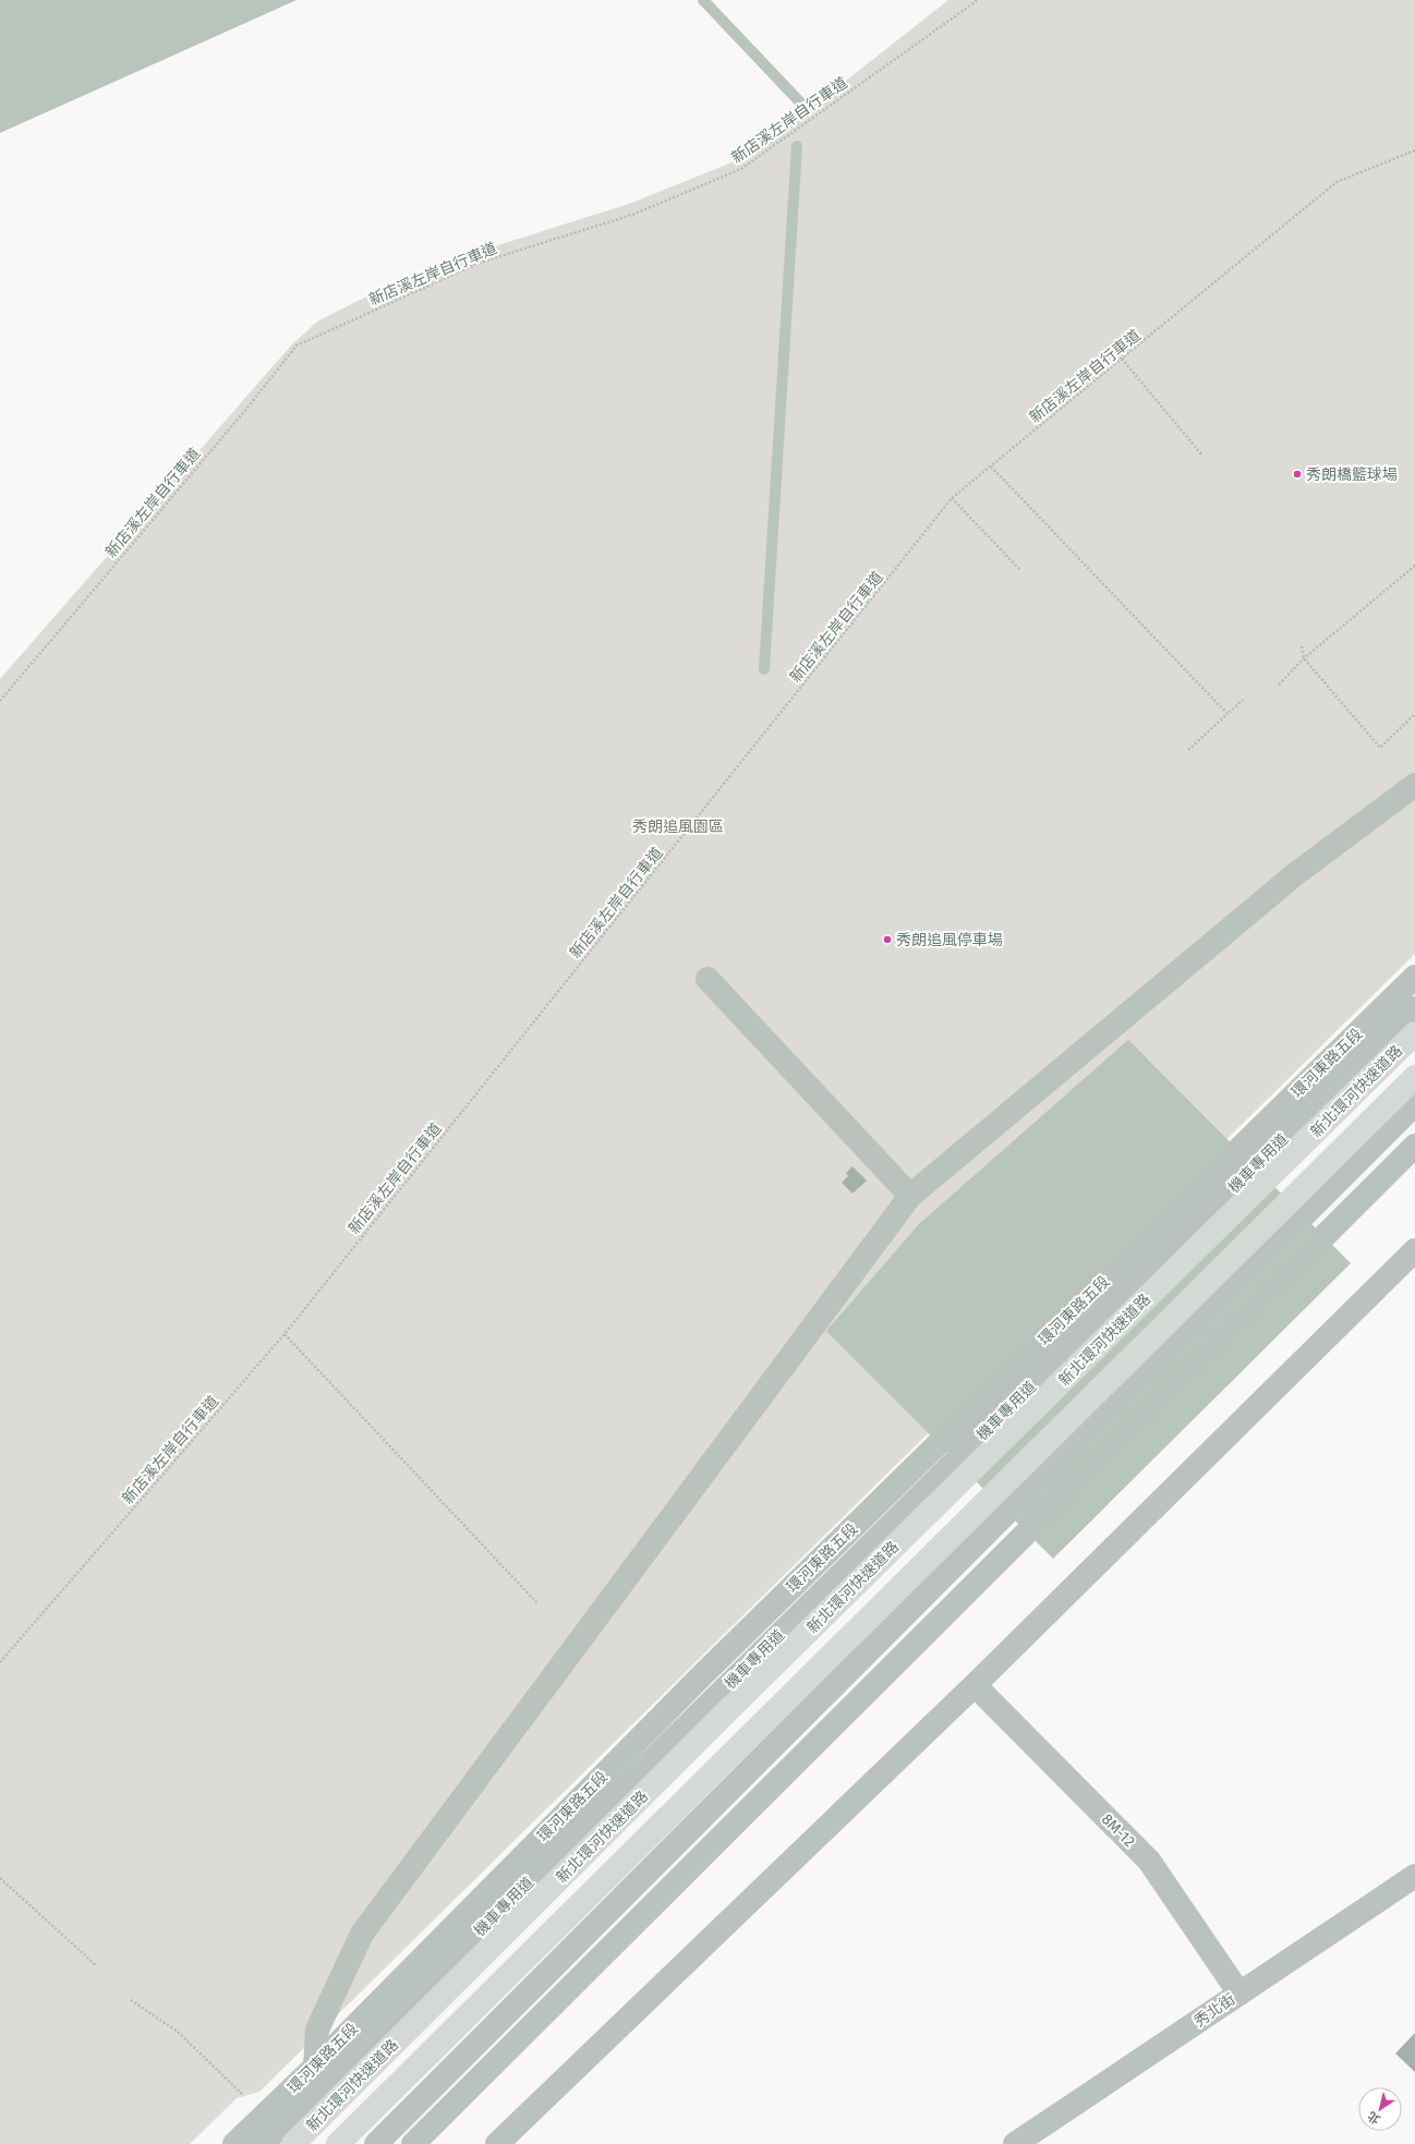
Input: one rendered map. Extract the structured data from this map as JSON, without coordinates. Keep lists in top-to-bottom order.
{
  "streets": {
    "highway": ["新北環河快速道路"],
    "street": [
      "環河東路五段",
      "機車專用道",
      "8M-12",
      "秀北街"
    ],
    "path": ["新店溪左岸自行車道"]
  },
  "crossings": [
    ["8M-12", "秀北街"]
  ],
  "parks": ["秀朗追風園區"],
  "places": ["秀朗橋籃球場", "秀朗追風停車場"],
  "north": "bottom left"
}
